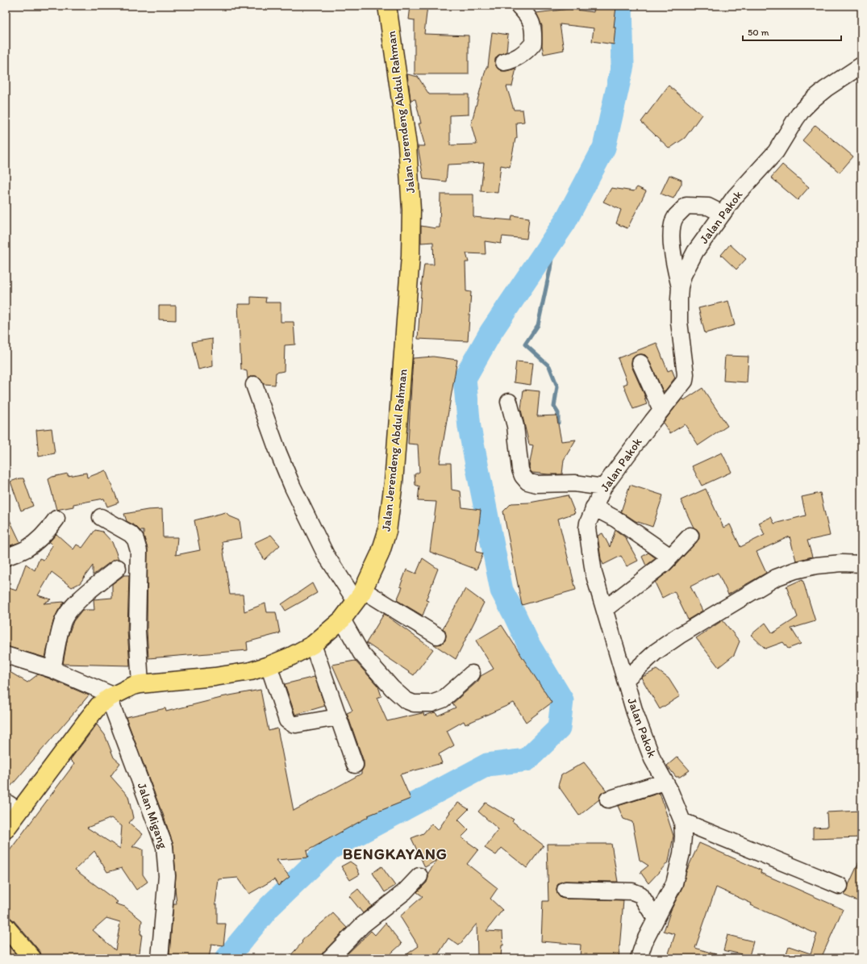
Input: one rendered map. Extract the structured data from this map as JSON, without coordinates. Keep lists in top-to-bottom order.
{
  "streets": {
    "highway": ["Jalan Jerendeng Abdul Rahman"],
    "street": ["Jalan Pakok", "Jalan Migang"]
  },
  "crossings": [
    ["Jalan Jerendeng Abdul Rahman", "Jalan Migang"]
  ],
  "districts": ["BENGKAYANG"],
  "scale_bar": "50 m"
}
